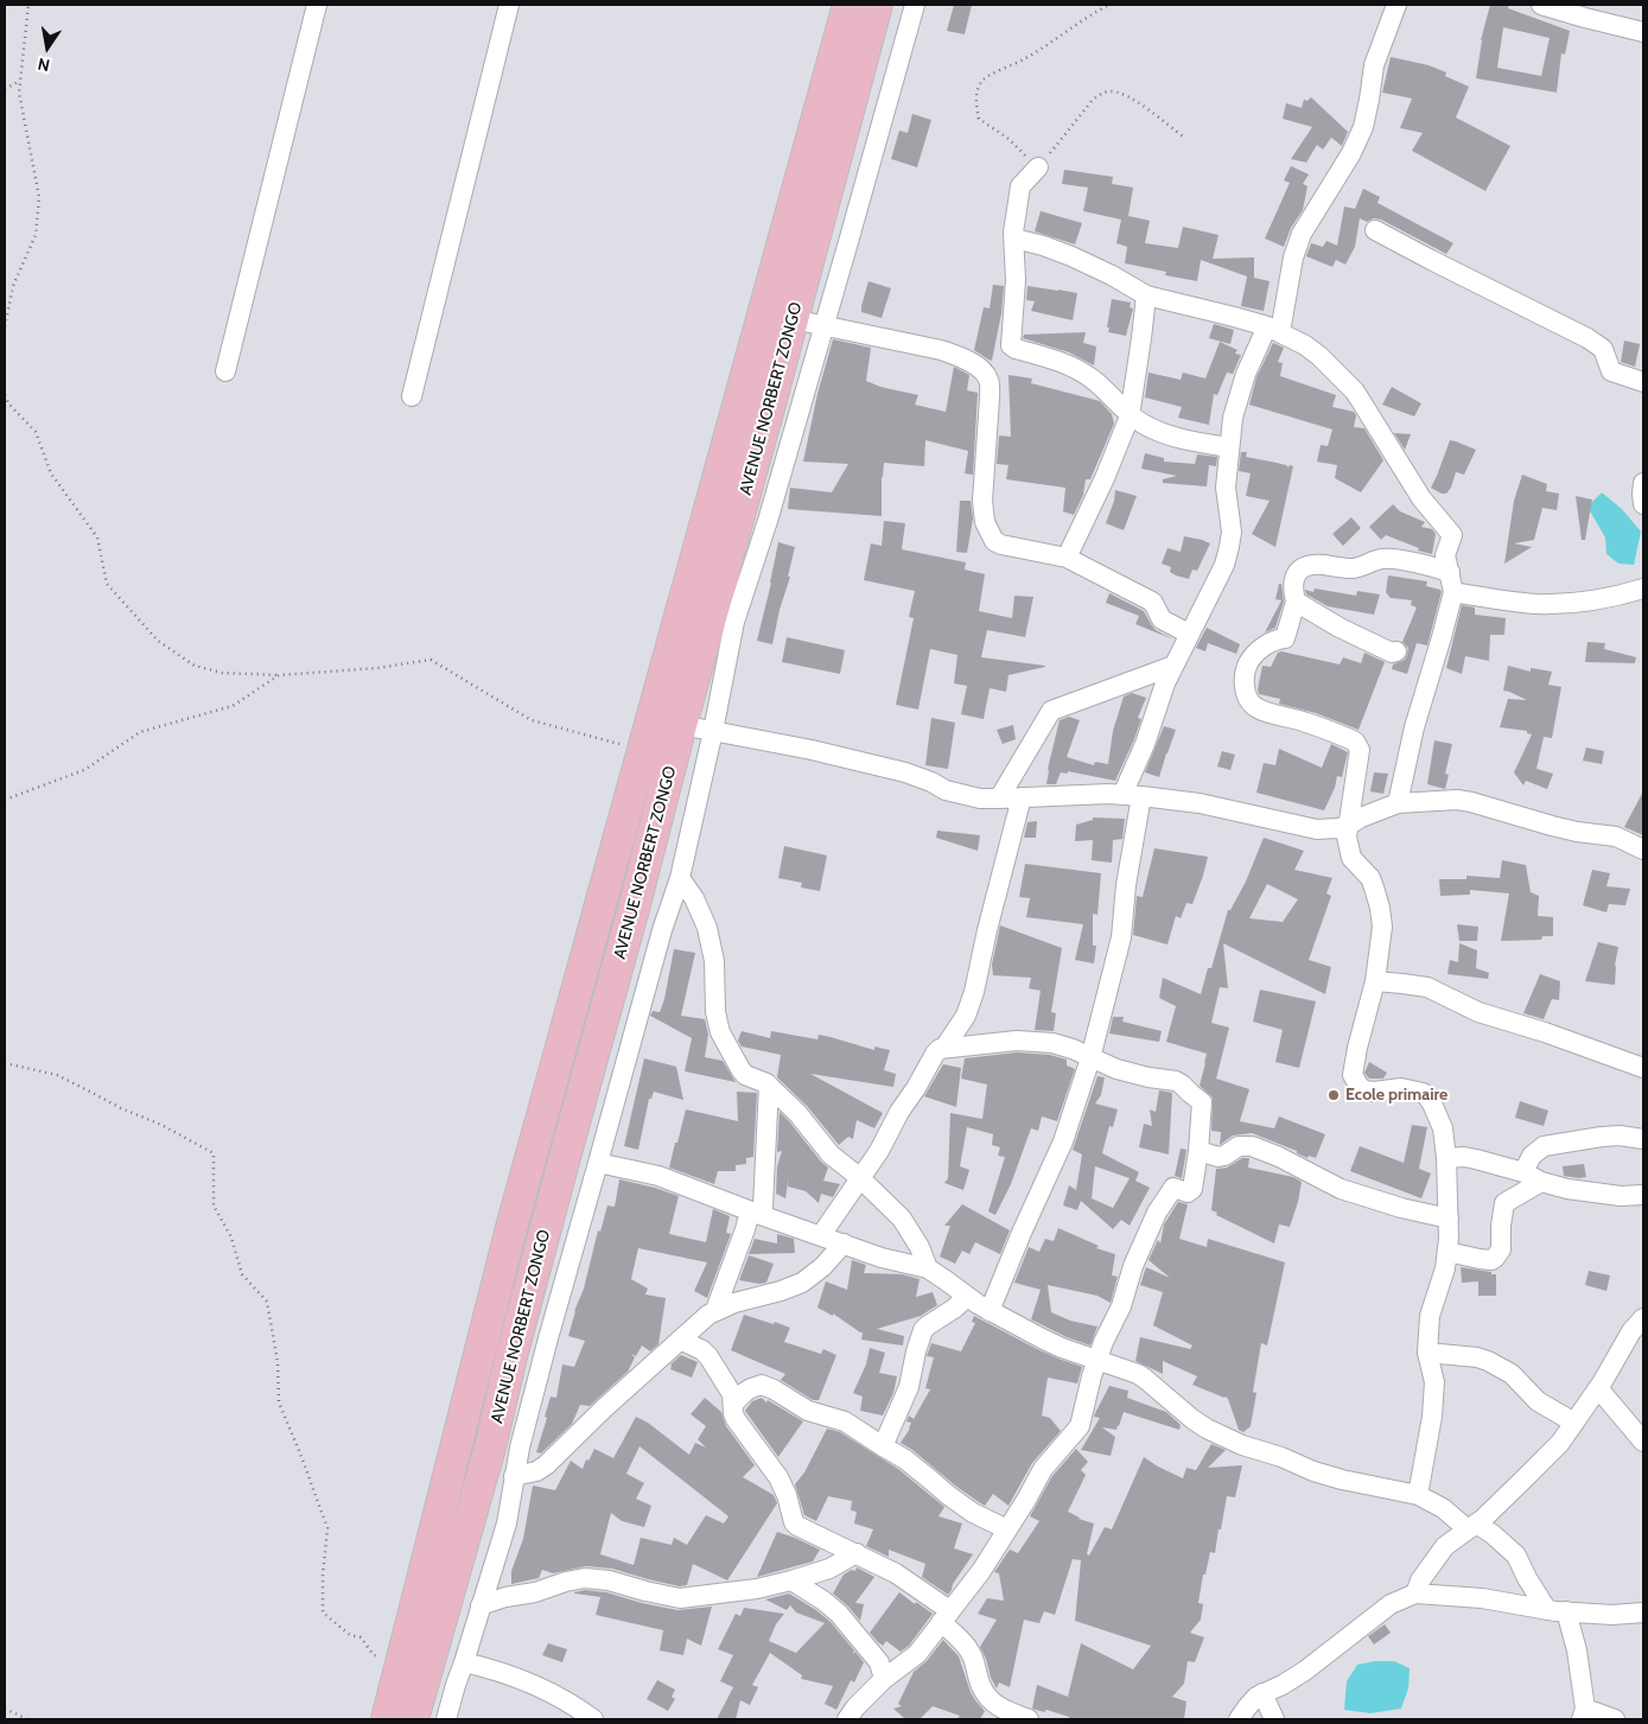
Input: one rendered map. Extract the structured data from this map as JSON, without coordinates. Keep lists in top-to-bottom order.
{
  "streets": {
    "main road": ["AVENUE NORBERT ZONGO"]
  },
  "places": ["Ecole primaire"],
  "north": "bottom"
}
